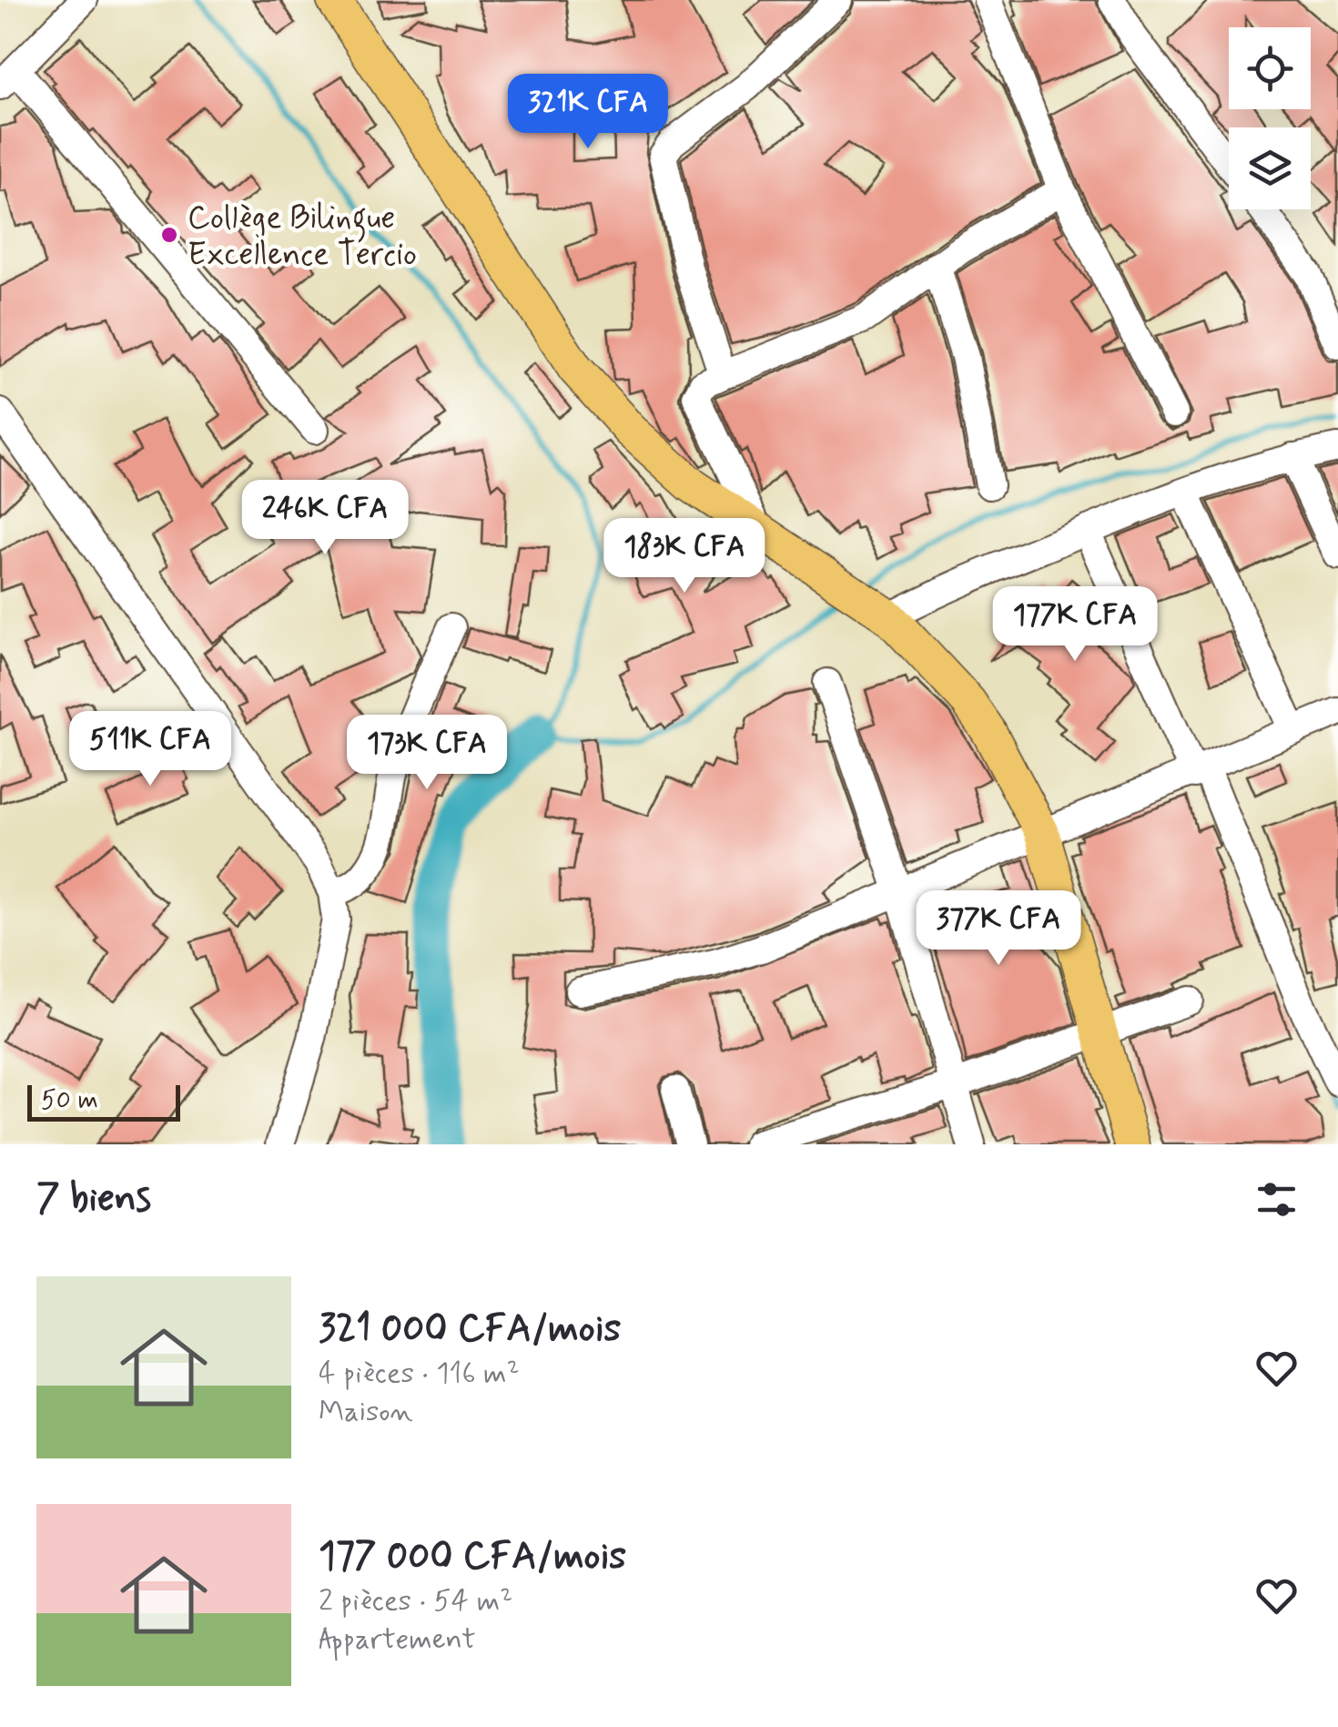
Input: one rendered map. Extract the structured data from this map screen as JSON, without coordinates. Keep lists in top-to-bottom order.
{
  "places": ["Collège Bilingue Excellence Tercio"],
  "scale_bar": "50 m",
  "page": {
    "price": [
      "321K CFA",
      "246K CFA",
      "183K CFA",
      "177K CFA",
      "511K CFA",
      "173K CFA",
      "377K CFA"
    ],
    "scale": "50 m",
    "heading": "7 biens",
    "list": [
      {
        "name": "321 000 CFA/mois",
        "note": "4 pièces · 116 m² · Maison"
      },
      {
        "name": "177 000 CFA/mois",
        "note": "2 pièces · 54 m² · Appartement"
      }
    ]
  }
}
